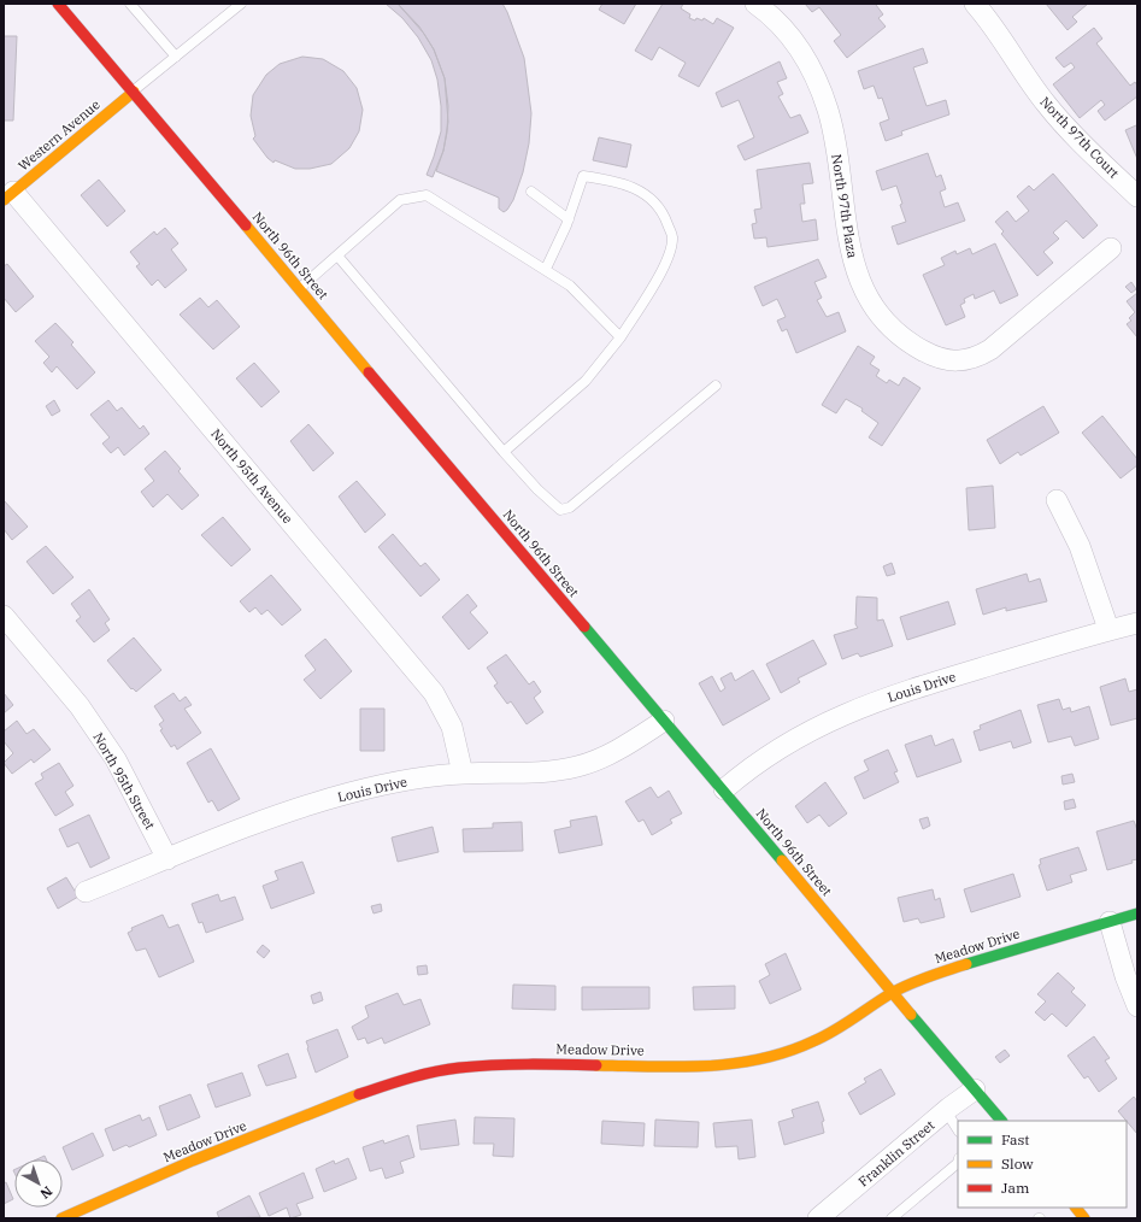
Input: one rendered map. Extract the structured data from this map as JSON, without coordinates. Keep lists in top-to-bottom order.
{
  "streets": {
    "street": [
      "Western Avenue",
      "North 97th Court",
      "North 97th Plaza",
      "North 96th Street",
      "North 95th Avenue",
      "Louis Drive",
      "North 95th Street",
      "Meadow Drive",
      "Franklin Street"
    ]
  },
  "crossings": [
    ["Western Avenue", "North 96th Street"],
    ["Western Avenue", "North 95th Avenue"],
    ["North 96th Street", "Louis Drive"],
    ["North 96th Street", "Meadow Drive"],
    ["North 96th Street", "Franklin Street"],
    ["North 95th Avenue", "Louis Drive"],
    ["Louis Drive", "North 95th Street"]
  ],
  "legend": ["Fast", "Slow", "Jam"],
  "north": "bottom right"
}
